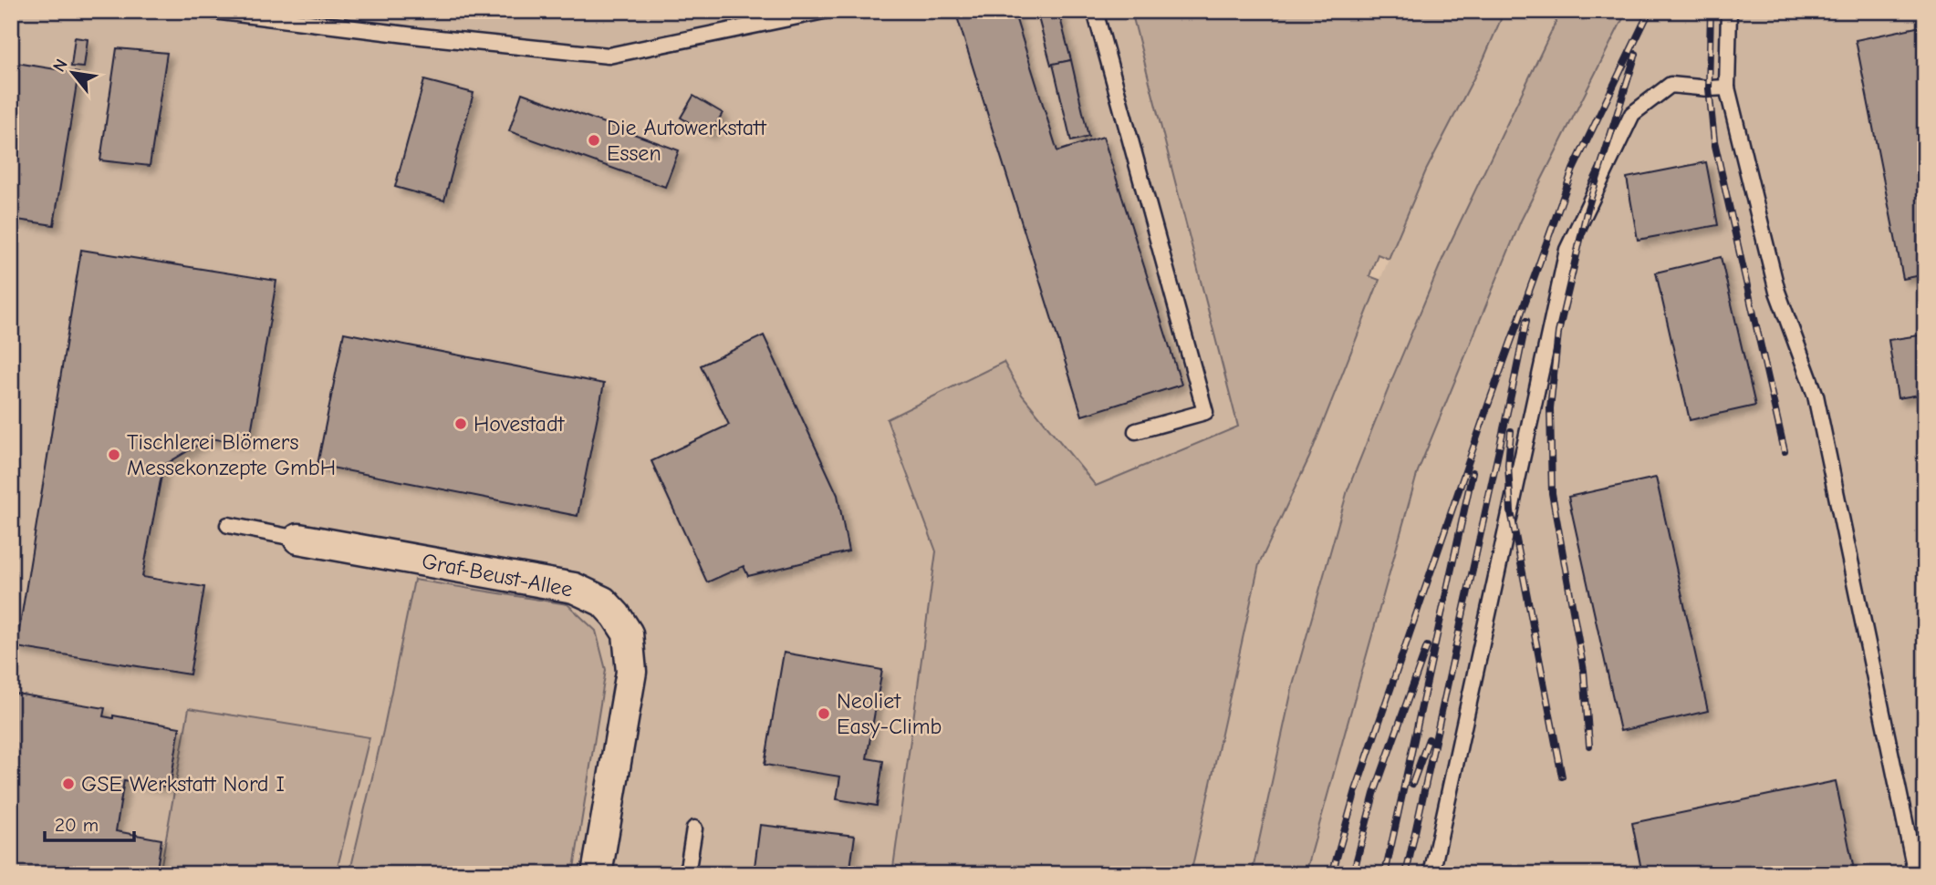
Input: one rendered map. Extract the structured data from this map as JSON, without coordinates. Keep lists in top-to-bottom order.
{
  "streets": {
    "street": ["Graf-Beust-Allee"]
  },
  "places": [
    "Die Autowerkstatt Essen",
    "Hovestadt",
    "Tischlerei Blömers Messekonzepte GmbH",
    "Neoliet Easy-Climb",
    "GSE Werkstatt Nord I"
  ],
  "scale_bar": "20 m",
  "north": "top left"
}
